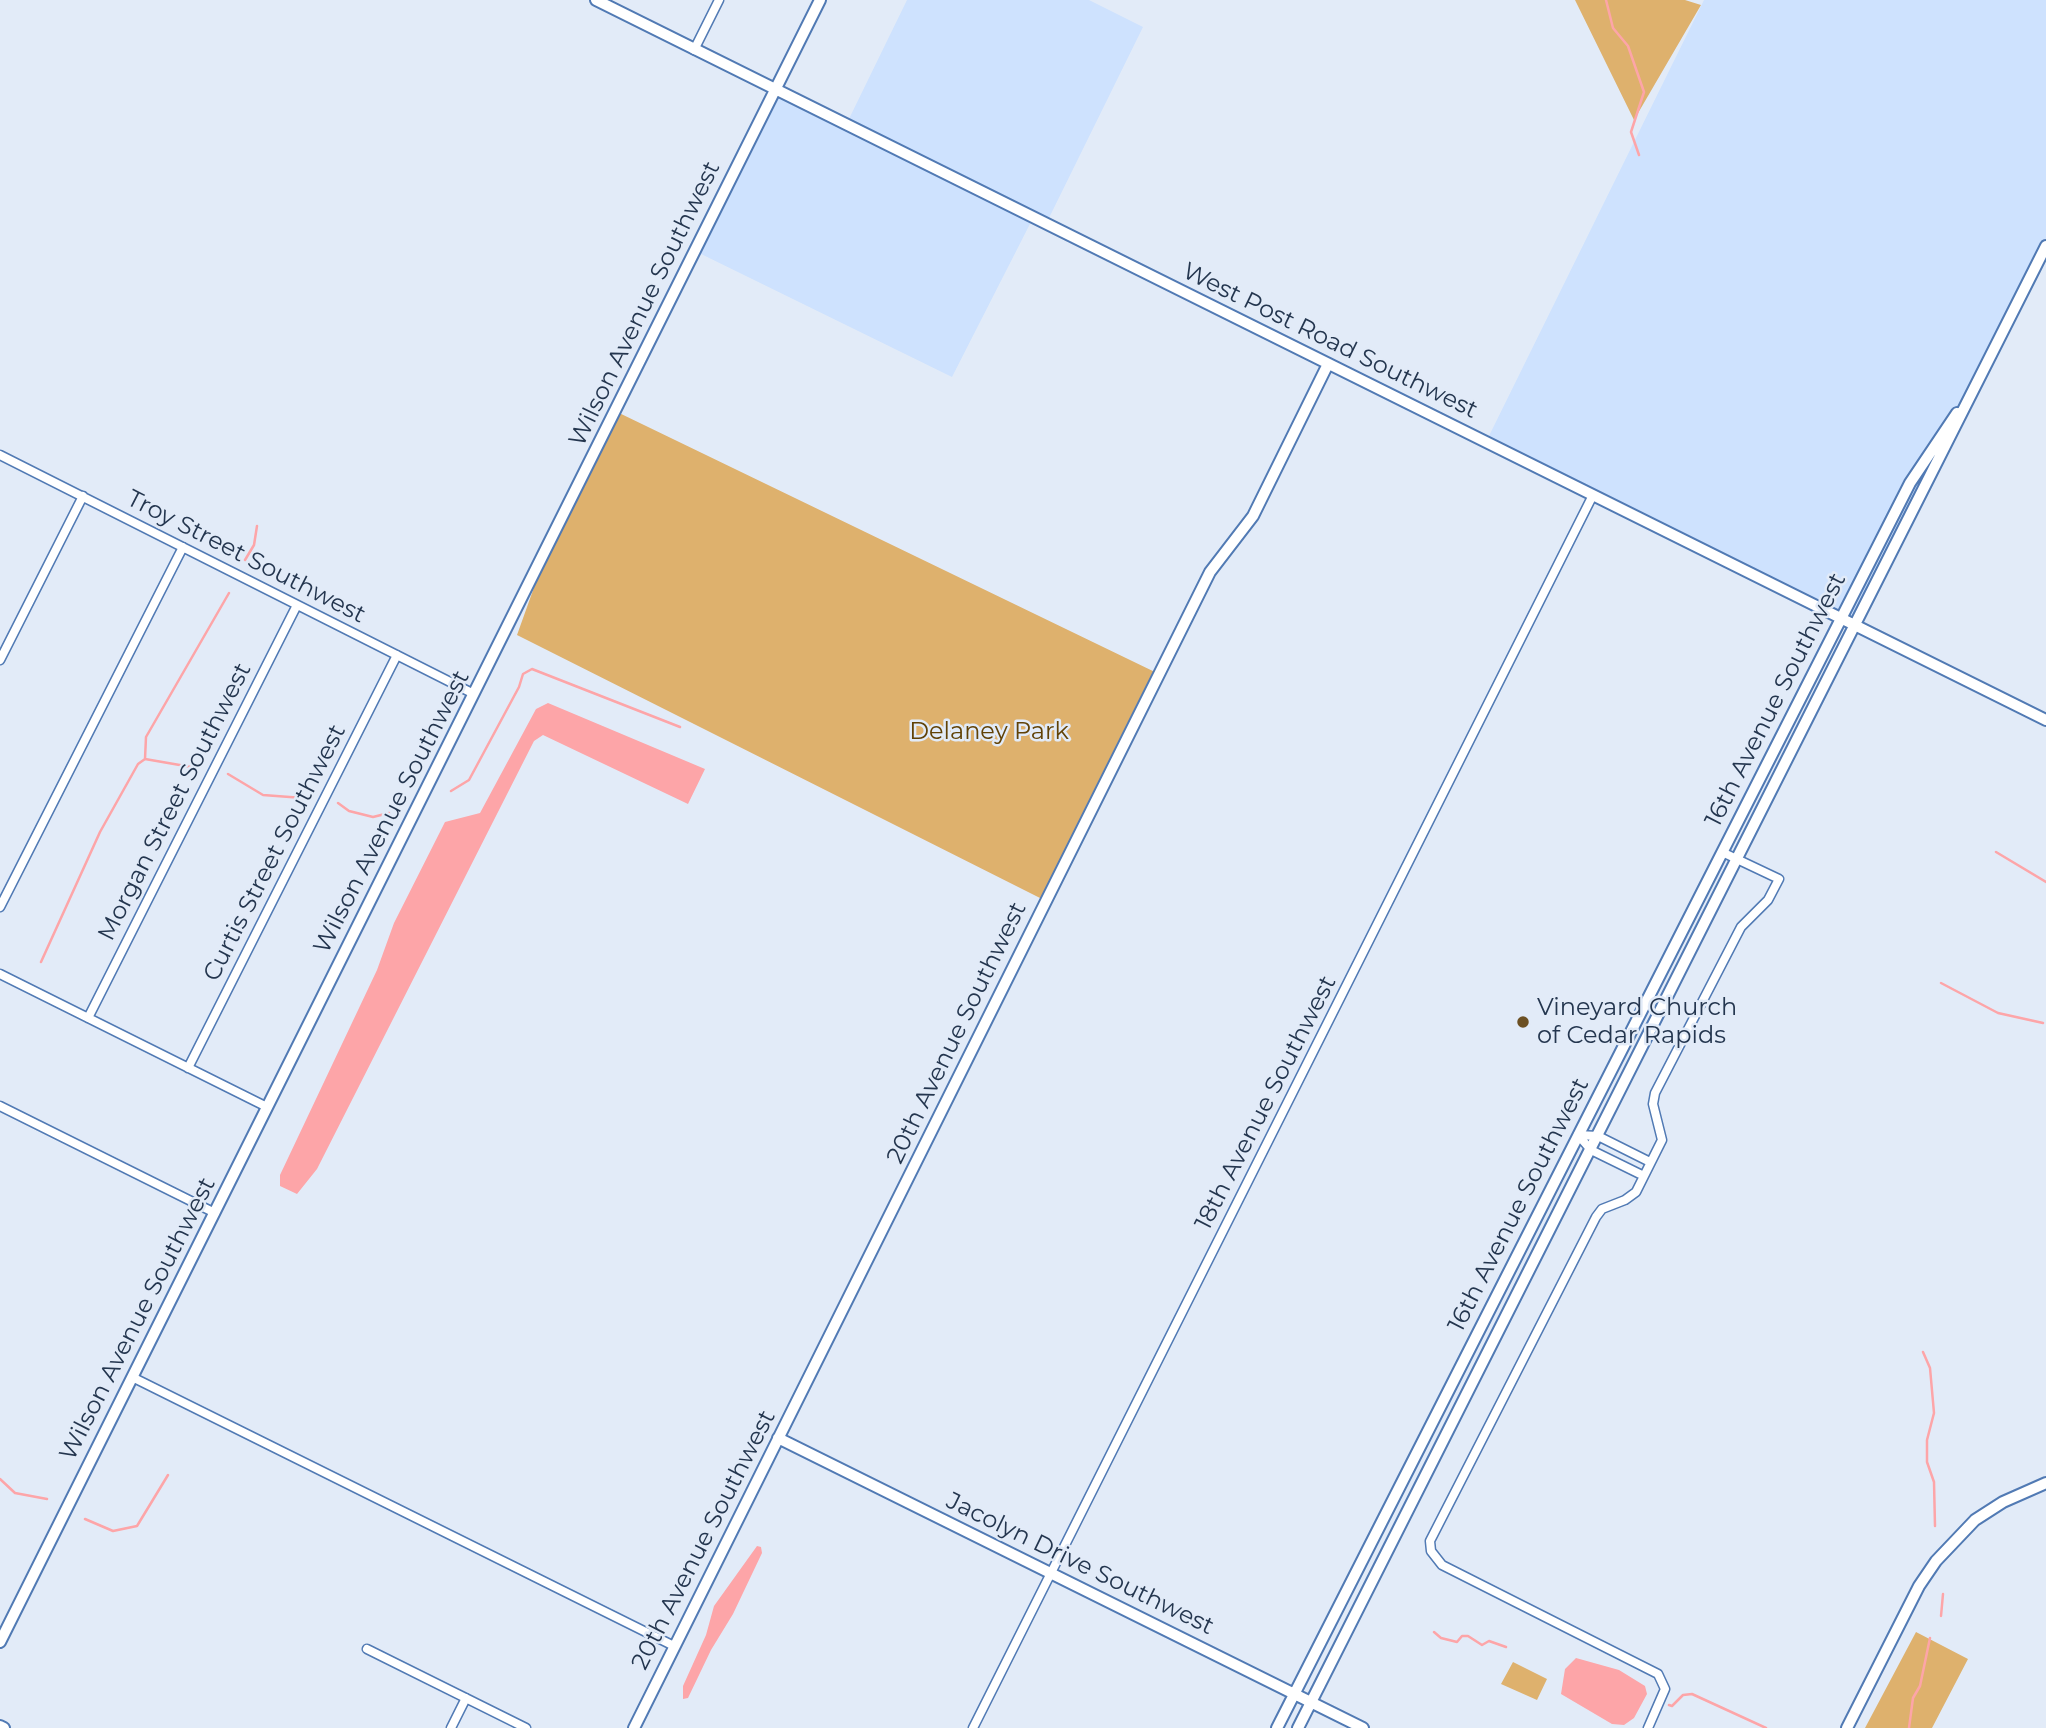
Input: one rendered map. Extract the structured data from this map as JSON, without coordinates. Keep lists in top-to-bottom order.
{
  "streets": {
    "street": [
      "Wilson Avenue Southwest",
      "West Post Road Southwest",
      "Troy Street Southwest",
      "16th Avenue Southwest",
      "Morgan Street Southwest",
      "Curtis Street Southwest",
      "20th Avenue Southwest",
      "18th Avenue Southwest",
      "Jacolyn Drive Southwest"
    ]
  },
  "crossings": [
    ["Wilson Avenue Southwest", "West Post Road Southwest"],
    ["Wilson Avenue Southwest", "Troy Street Southwest"],
    ["West Post Road Southwest", "16th Avenue Southwest"],
    ["West Post Road Southwest", "20th Avenue Southwest"],
    ["West Post Road Southwest", "18th Avenue Southwest"],
    ["Troy Street Southwest", "Morgan Street Southwest"],
    ["Troy Street Southwest", "Curtis Street Southwest"],
    ["16th Avenue Southwest", "Jacolyn Drive Southwest"],
    ["20th Avenue Southwest", "Jacolyn Drive Southwest"],
    ["18th Avenue Southwest", "Jacolyn Drive Southwest"]
  ],
  "parks": ["Delaney Park"],
  "places": ["Vineyard Church of Cedar Rapids"]
}
